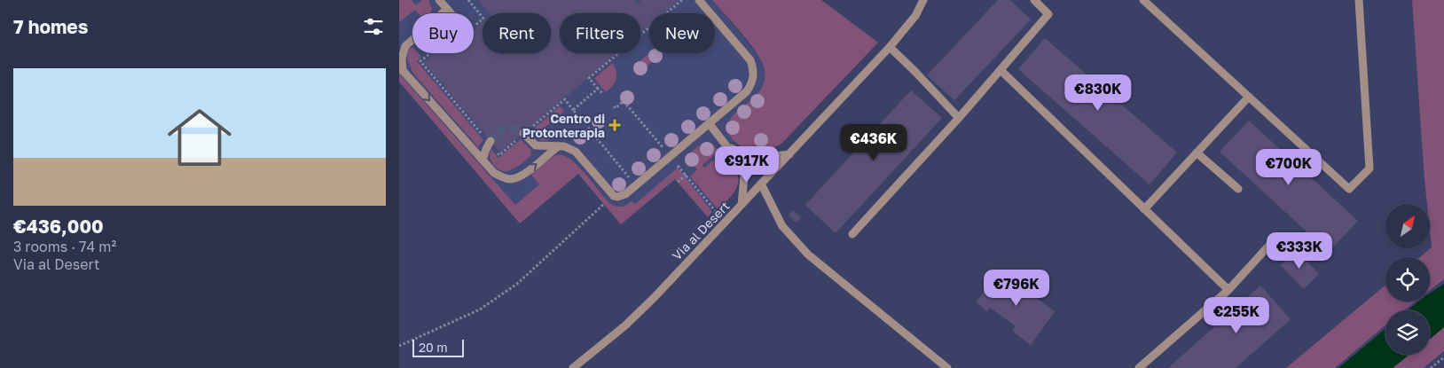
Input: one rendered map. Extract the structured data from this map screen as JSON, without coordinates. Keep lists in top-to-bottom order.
{
  "streets": {
    "street": ["Via al Desert"]
  },
  "places": {
    "health": ["Centro di Protonterapia"]
  },
  "scale_bar": "20 m",
  "north": "top right",
  "page": {
    "heading": "7 homes",
    "chip": [
      "Buy",
      "Rent",
      "Filters",
      "New"
    ],
    "list": [
      {
        "name": "€436,000",
        "note": "3 rooms · 74 m² · Via al Desert"
      }
    ],
    "price": [
      "€830K",
      "€436K",
      "€917K",
      "€700K",
      "€333K",
      "€796K",
      "€255K"
    ],
    "scale": "20 m"
  }
}
